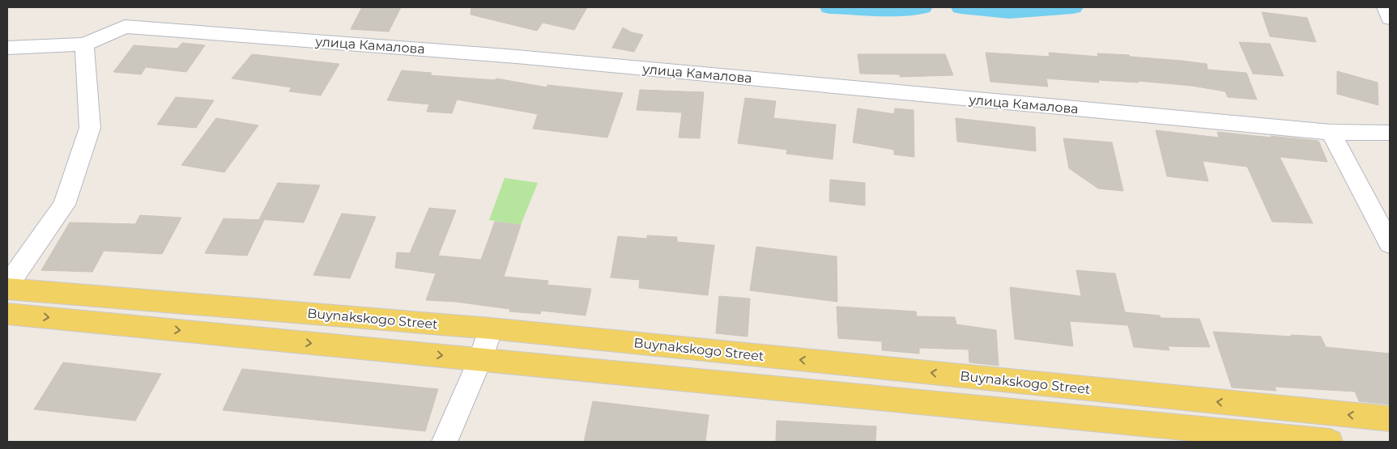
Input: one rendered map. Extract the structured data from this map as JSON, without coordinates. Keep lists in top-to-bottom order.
{
  "streets": {
    "main road": ["Buynakskogo Street"],
    "street": ["улица Камалова"]
  }
}
